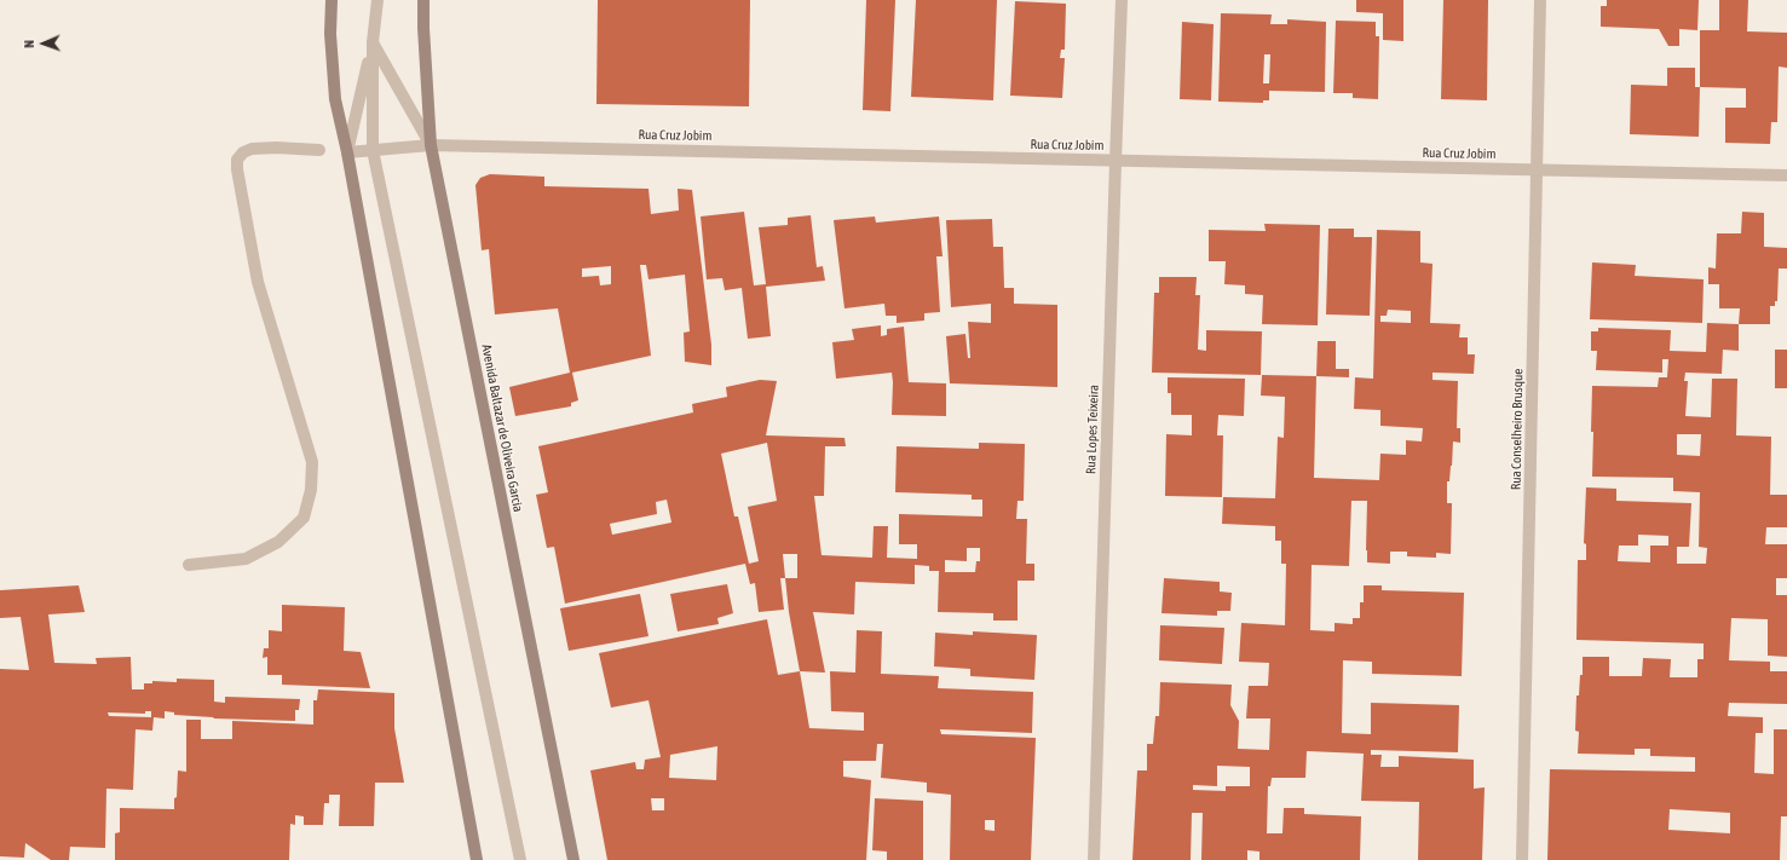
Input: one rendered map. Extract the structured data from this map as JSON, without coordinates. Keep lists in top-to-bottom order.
{
  "streets": {
    "main road": ["Avenida Baltazar de Oliveira Garcia"],
    "street": ["Rua Cruz Jobim", "Rua Lopes Teixeira", "Rua Conselheiro Brusque"]
  },
  "crossings": [
    ["Rua Cruz Jobim", "Avenida Baltazar de Oliveira Garcia"],
    ["Rua Cruz Jobim", "Rua Lopes Teixeira"],
    ["Rua Cruz Jobim", "Rua Conselheiro Brusque"]
  ],
  "north": "left"
}
